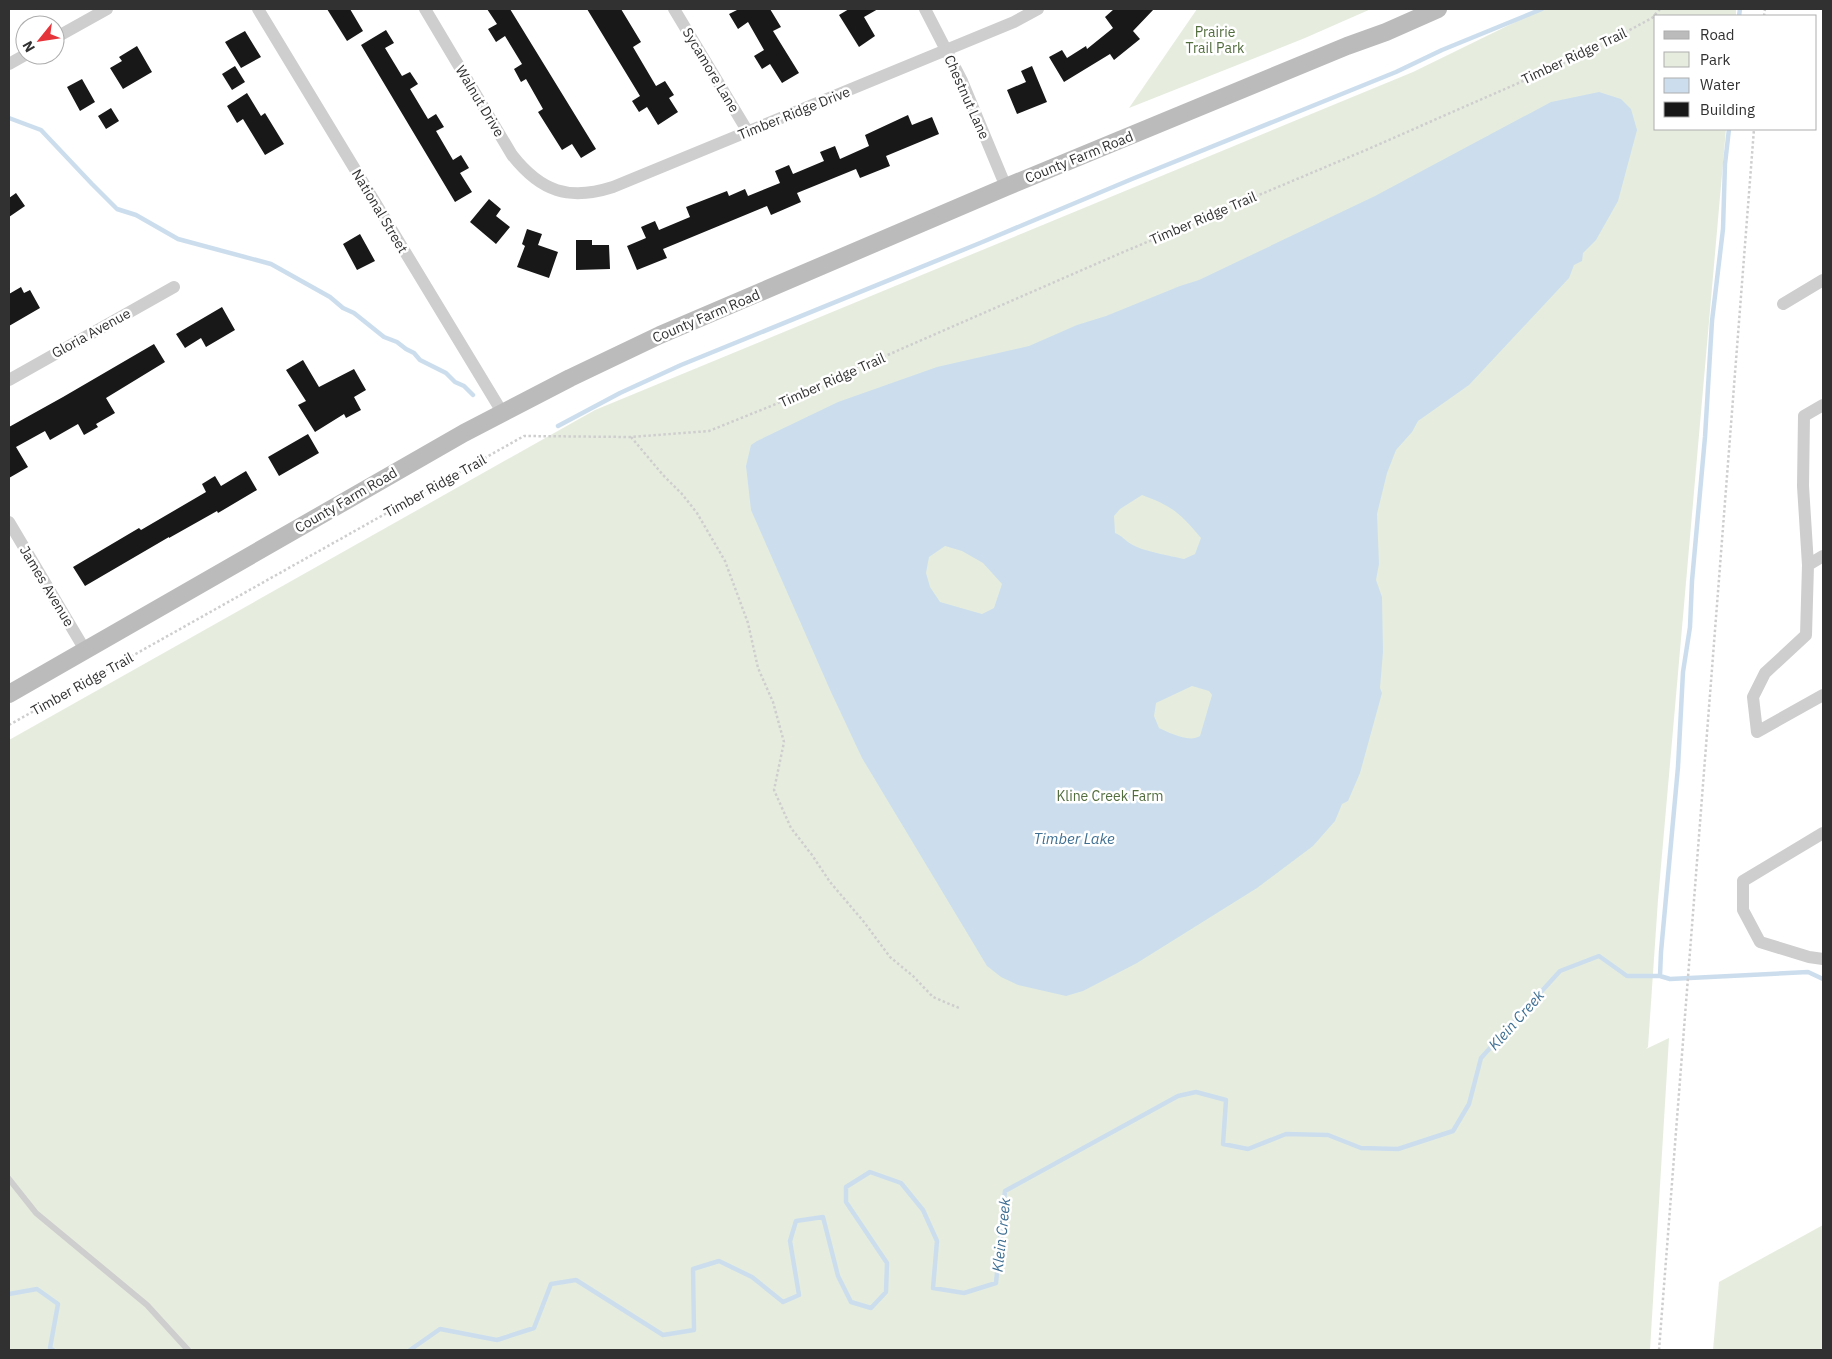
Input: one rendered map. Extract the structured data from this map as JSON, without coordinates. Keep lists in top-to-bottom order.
{
  "streets": {
    "main road": ["County Farm Road"],
    "street": [
      "Sycamore Lane",
      "Chestnut Lane",
      "Walnut Drive",
      "Timber Ridge Drive",
      "National Street",
      "Gloria Avenue",
      "James Avenue"
    ],
    "path": ["Timber Ridge Trail"]
  },
  "crossings": [
    ["Sycamore Lane", "Timber Ridge Drive"],
    ["Chestnut Lane", "Timber Ridge Drive"],
    ["Chestnut Lane", "County Farm Road"],
    ["Walnut Drive", "Timber Ridge Drive"],
    ["County Farm Road", "National Street"],
    ["County Farm Road", "James Avenue"]
  ],
  "water": ["Timber Lake", "Klein Creek"],
  "parks": ["Prairie Trail Park", "Kline Creek Farm"],
  "legend": [
    "Road",
    "Park",
    "Water",
    "Building"
  ],
  "north": "bottom left"
}
